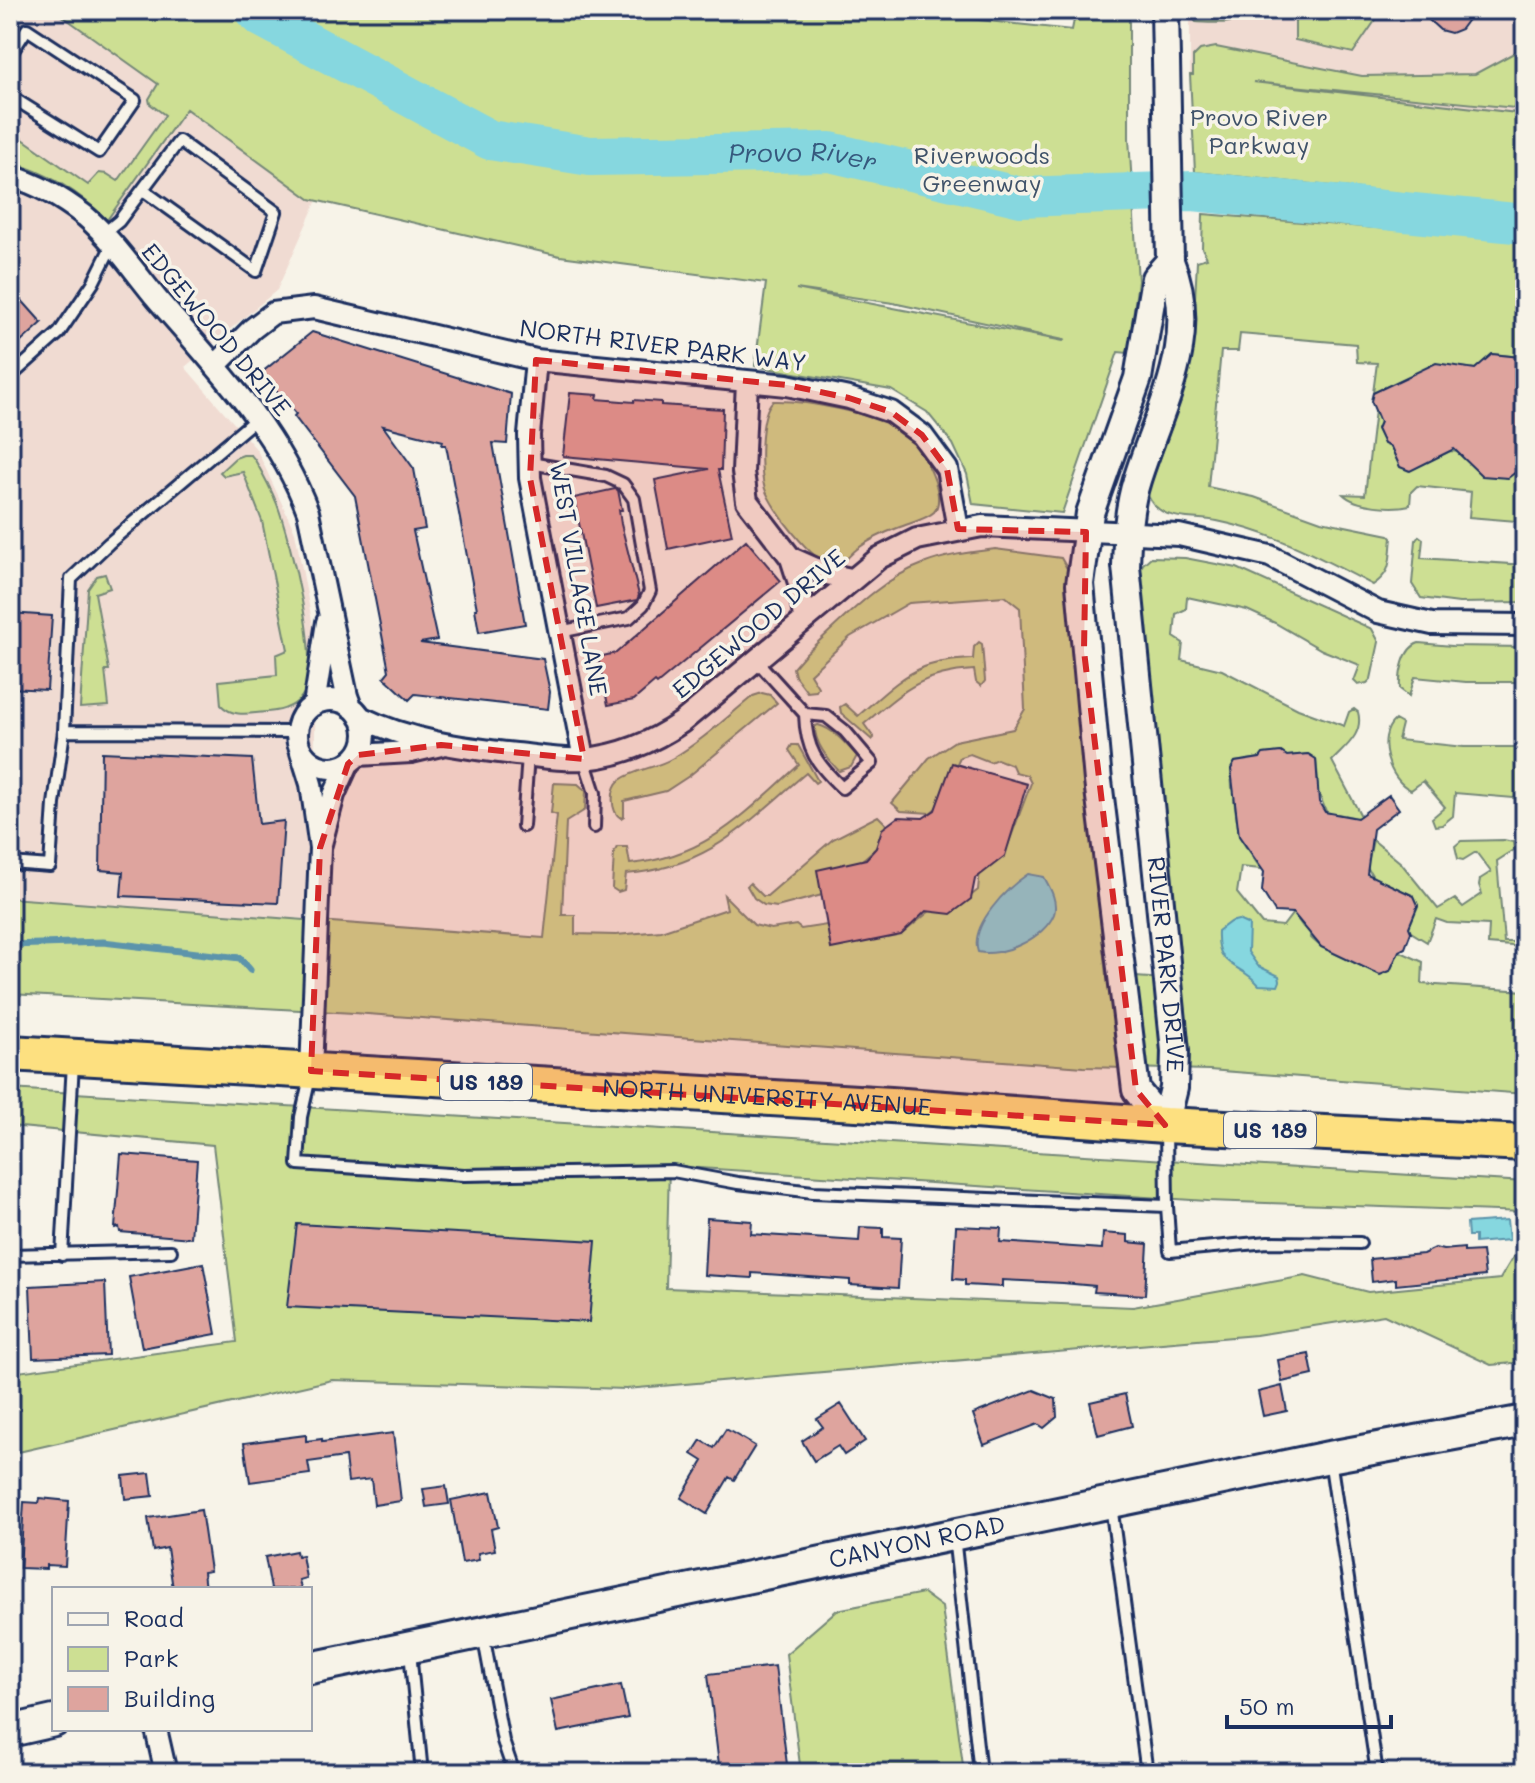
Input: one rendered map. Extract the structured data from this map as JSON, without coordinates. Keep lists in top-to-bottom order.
{
  "streets": {
    "highway": ["US 189", "NORTH UNIVERSITY AVENUE"],
    "main road": ["CANYON ROAD"],
    "street": [
      "EDGEWOOD DRIVE",
      "NORTH RIVER PARK WAY",
      "WEST VILLAGE LANE",
      "RIVER PARK DRIVE"
    ]
  },
  "crossings": [
    ["EDGEWOOD DRIVE", "NORTH RIVER PARK WAY"],
    ["EDGEWOOD DRIVE", "WEST VILLAGE LANE"],
    ["EDGEWOOD DRIVE", "RIVER PARK DRIVE"],
    ["NORTH RIVER PARK WAY", "WEST VILLAGE LANE"],
    ["RIVER PARK DRIVE", "NORTH UNIVERSITY AVENUE"]
  ],
  "water": ["Provo River"],
  "parks": ["Provo River Parkway", "Riverwoods Greenway"],
  "legend": ["Road", "Park", "Building"],
  "scale_bar": "50 m"
}
